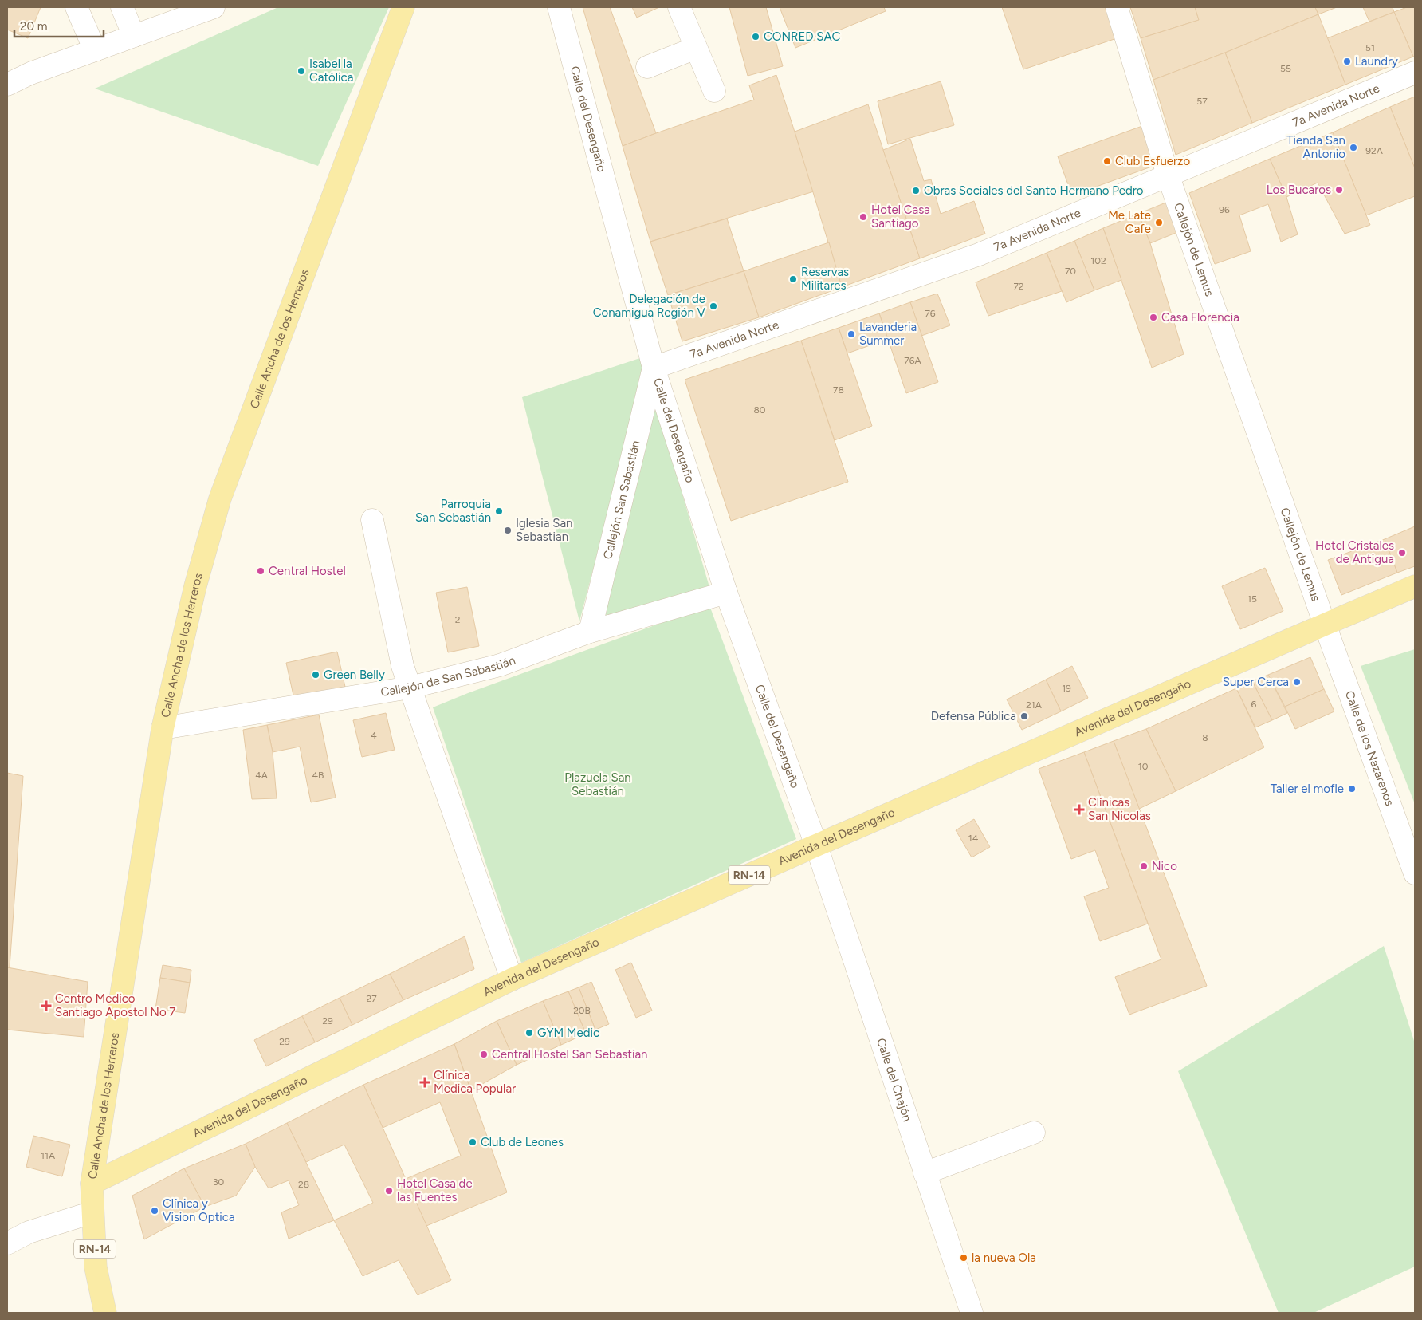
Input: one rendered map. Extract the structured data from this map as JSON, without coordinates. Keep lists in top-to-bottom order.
{
  "streets": {
    "main road": ["Calle Ancha de los Herreros", "Avenida del Desengaño", "RN-14"],
    "street": [
      "7a Avenida Norte",
      "Calle del Desengaño",
      "Callejón de Lemus",
      "Callejón San Sabastián",
      "Callejón de San Sabastián",
      "Calle de los Nazarenos",
      "Calle del Chajón"
    ]
  },
  "crossings": [
    ["7a Avenida Norte", "Calle del Desengaño"],
    ["7a Avenida Norte", "Callejón de Lemus"],
    ["7a Avenida Norte", "Callejón San Sabastián"],
    ["Calle del Desengaño", "Callejón San Sabastián"],
    ["Calle del Desengaño", "Callejón de San Sabastián"],
    ["Calle del Desengaño", "Avenida del Desengaño"],
    ["Calle del Desengaño", "Calle del Chajón"],
    ["Callejón de Lemus", "Avenida del Desengaño"],
    ["Callejón de Lemus", "Calle de los Nazarenos"],
    ["Calle Ancha de los Herreros", "Callejón de San Sabastián"],
    ["Calle Ancha de los Herreros", "Avenida del Desengaño"],
    ["Callejón San Sabastián", "Callejón de San Sabastián"],
    ["Avenida del Desengaño", "Calle de los Nazarenos"],
    ["Avenida del Desengaño", "Calle del Chajón"]
  ],
  "parks": ["Plazuela San Sebastián"],
  "places": {
    "other": [
      "CONRED SAC",
      "Laundry",
      "Isabel la Católica",
      "Tienda San Antonio",
      "Club Esfuerzo",
      "Los Bucaros",
      "Obras Sociales del Santo Hermano Pedro",
      "Hotel Casa Santiago",
      "Me Late Cafe",
      "Reservas Militares",
      "Delegación de Conamigua Región V",
      "Casa Florencia",
      "Lavanderia Summer",
      "Parroquia San Sebastián",
      "Iglesia San Sebastian",
      "Hotel Cristales de Antigua",
      "Central Hostel",
      "Green Belly",
      "Super Cerca",
      "Defensa Pública",
      "Taller el mofle",
      "Nico",
      "GYM Medic",
      "Central Hostel San Sebastian",
      "Club de Leones",
      "Hotel Casa de las Fuentes",
      "Clínica y Vision Optica",
      "la nueva Ola"
    ],
    "health": ["Clínicas San Nicolas", "Centro Medico Santiago Apostol No 7", "Clínica Medica Popular"]
  },
  "house_numbers": [
    "51",
    "55",
    "57",
    "92A",
    "96",
    "102",
    "70",
    "72",
    "76",
    "76A",
    "78",
    "80",
    "15",
    "2",
    "19",
    "6",
    "21A",
    "4",
    "8",
    "10",
    "4A",
    "4B",
    "14",
    "27",
    "20B",
    "29",
    "29",
    "11A",
    "30",
    "28"
  ],
  "scale_bar": "20 m"
}
